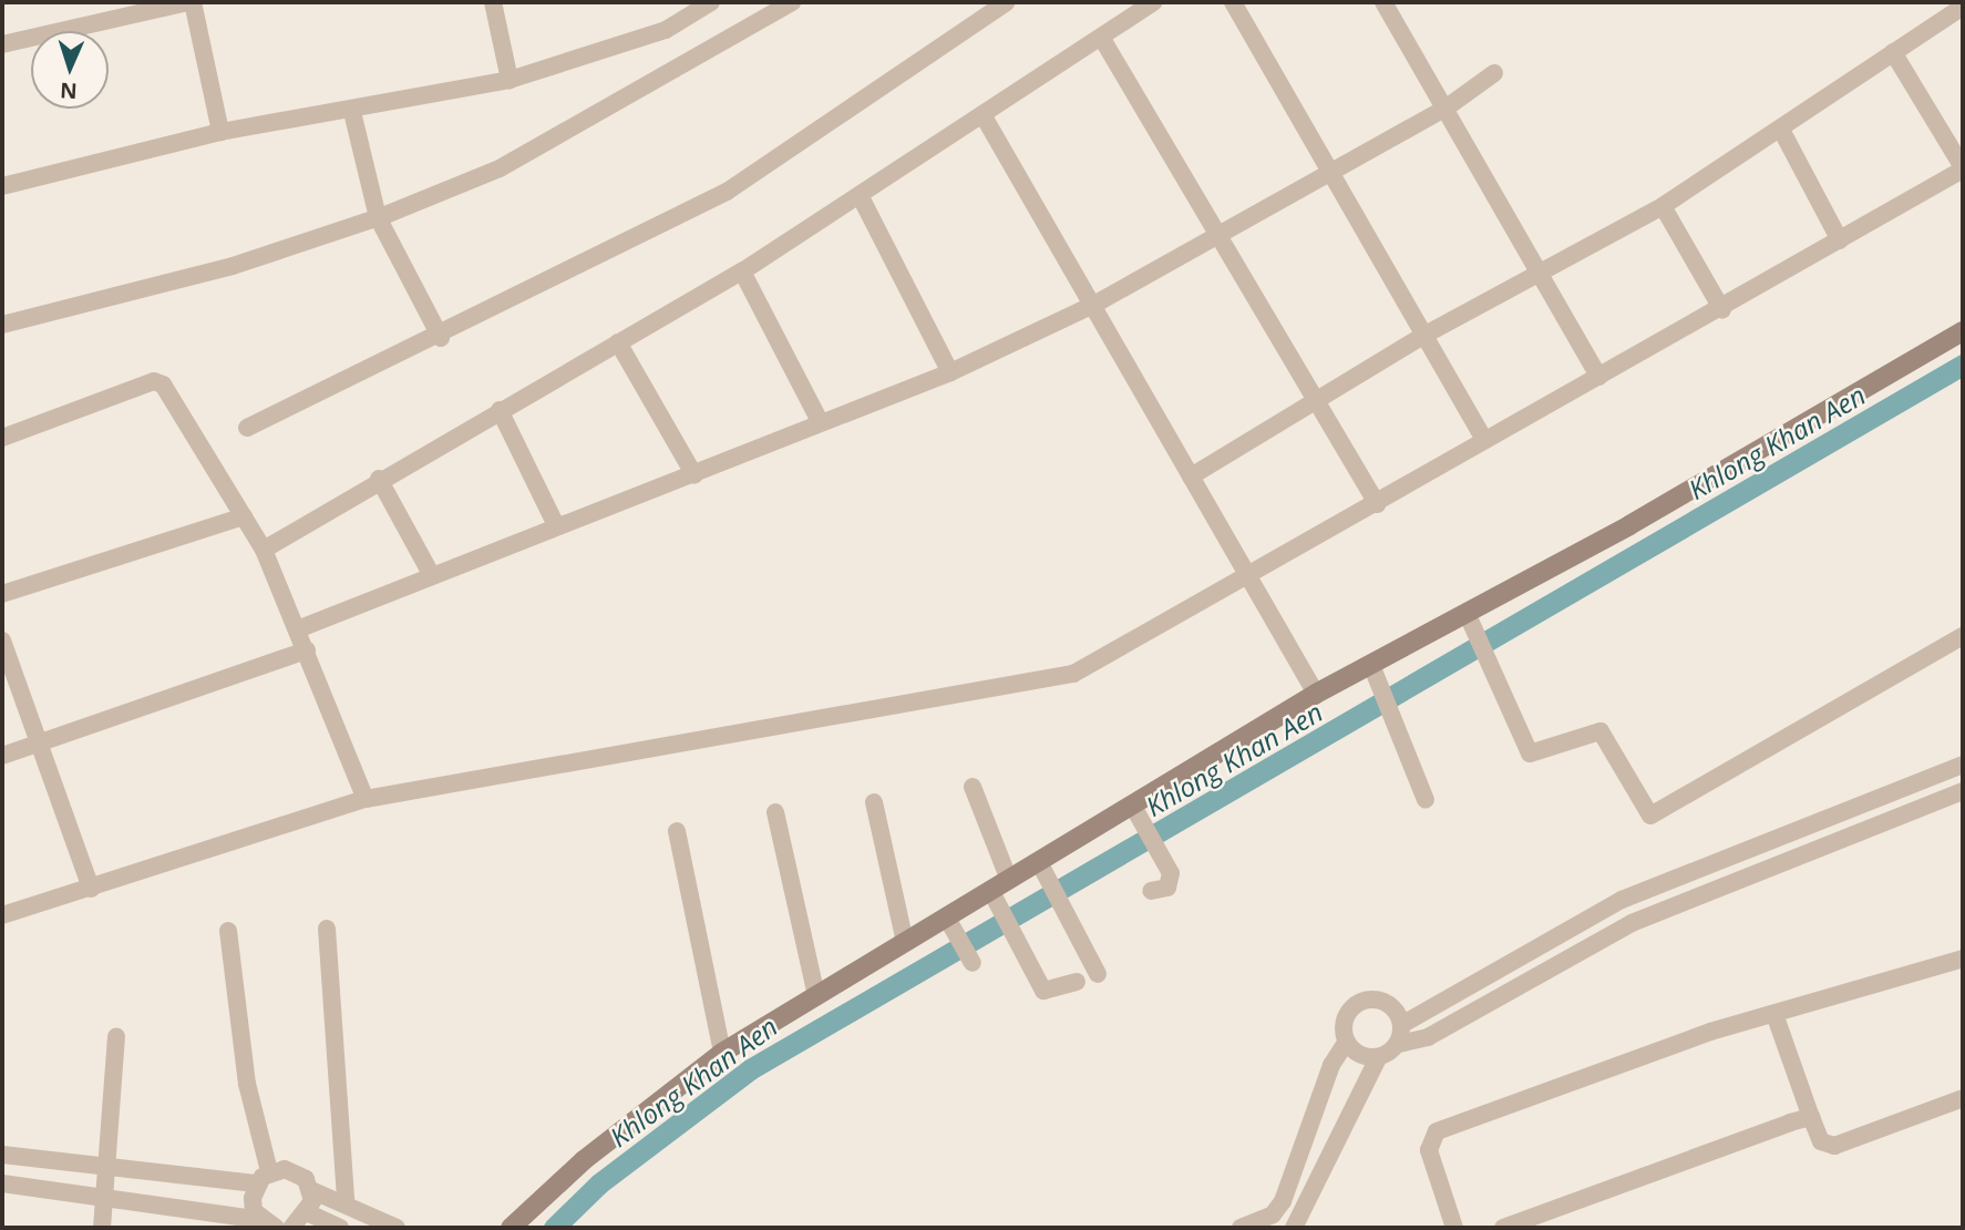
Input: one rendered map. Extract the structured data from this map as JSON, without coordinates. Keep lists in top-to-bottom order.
{
  "water": ["Khlong Khan Aen"],
  "north": "bottom"
}
